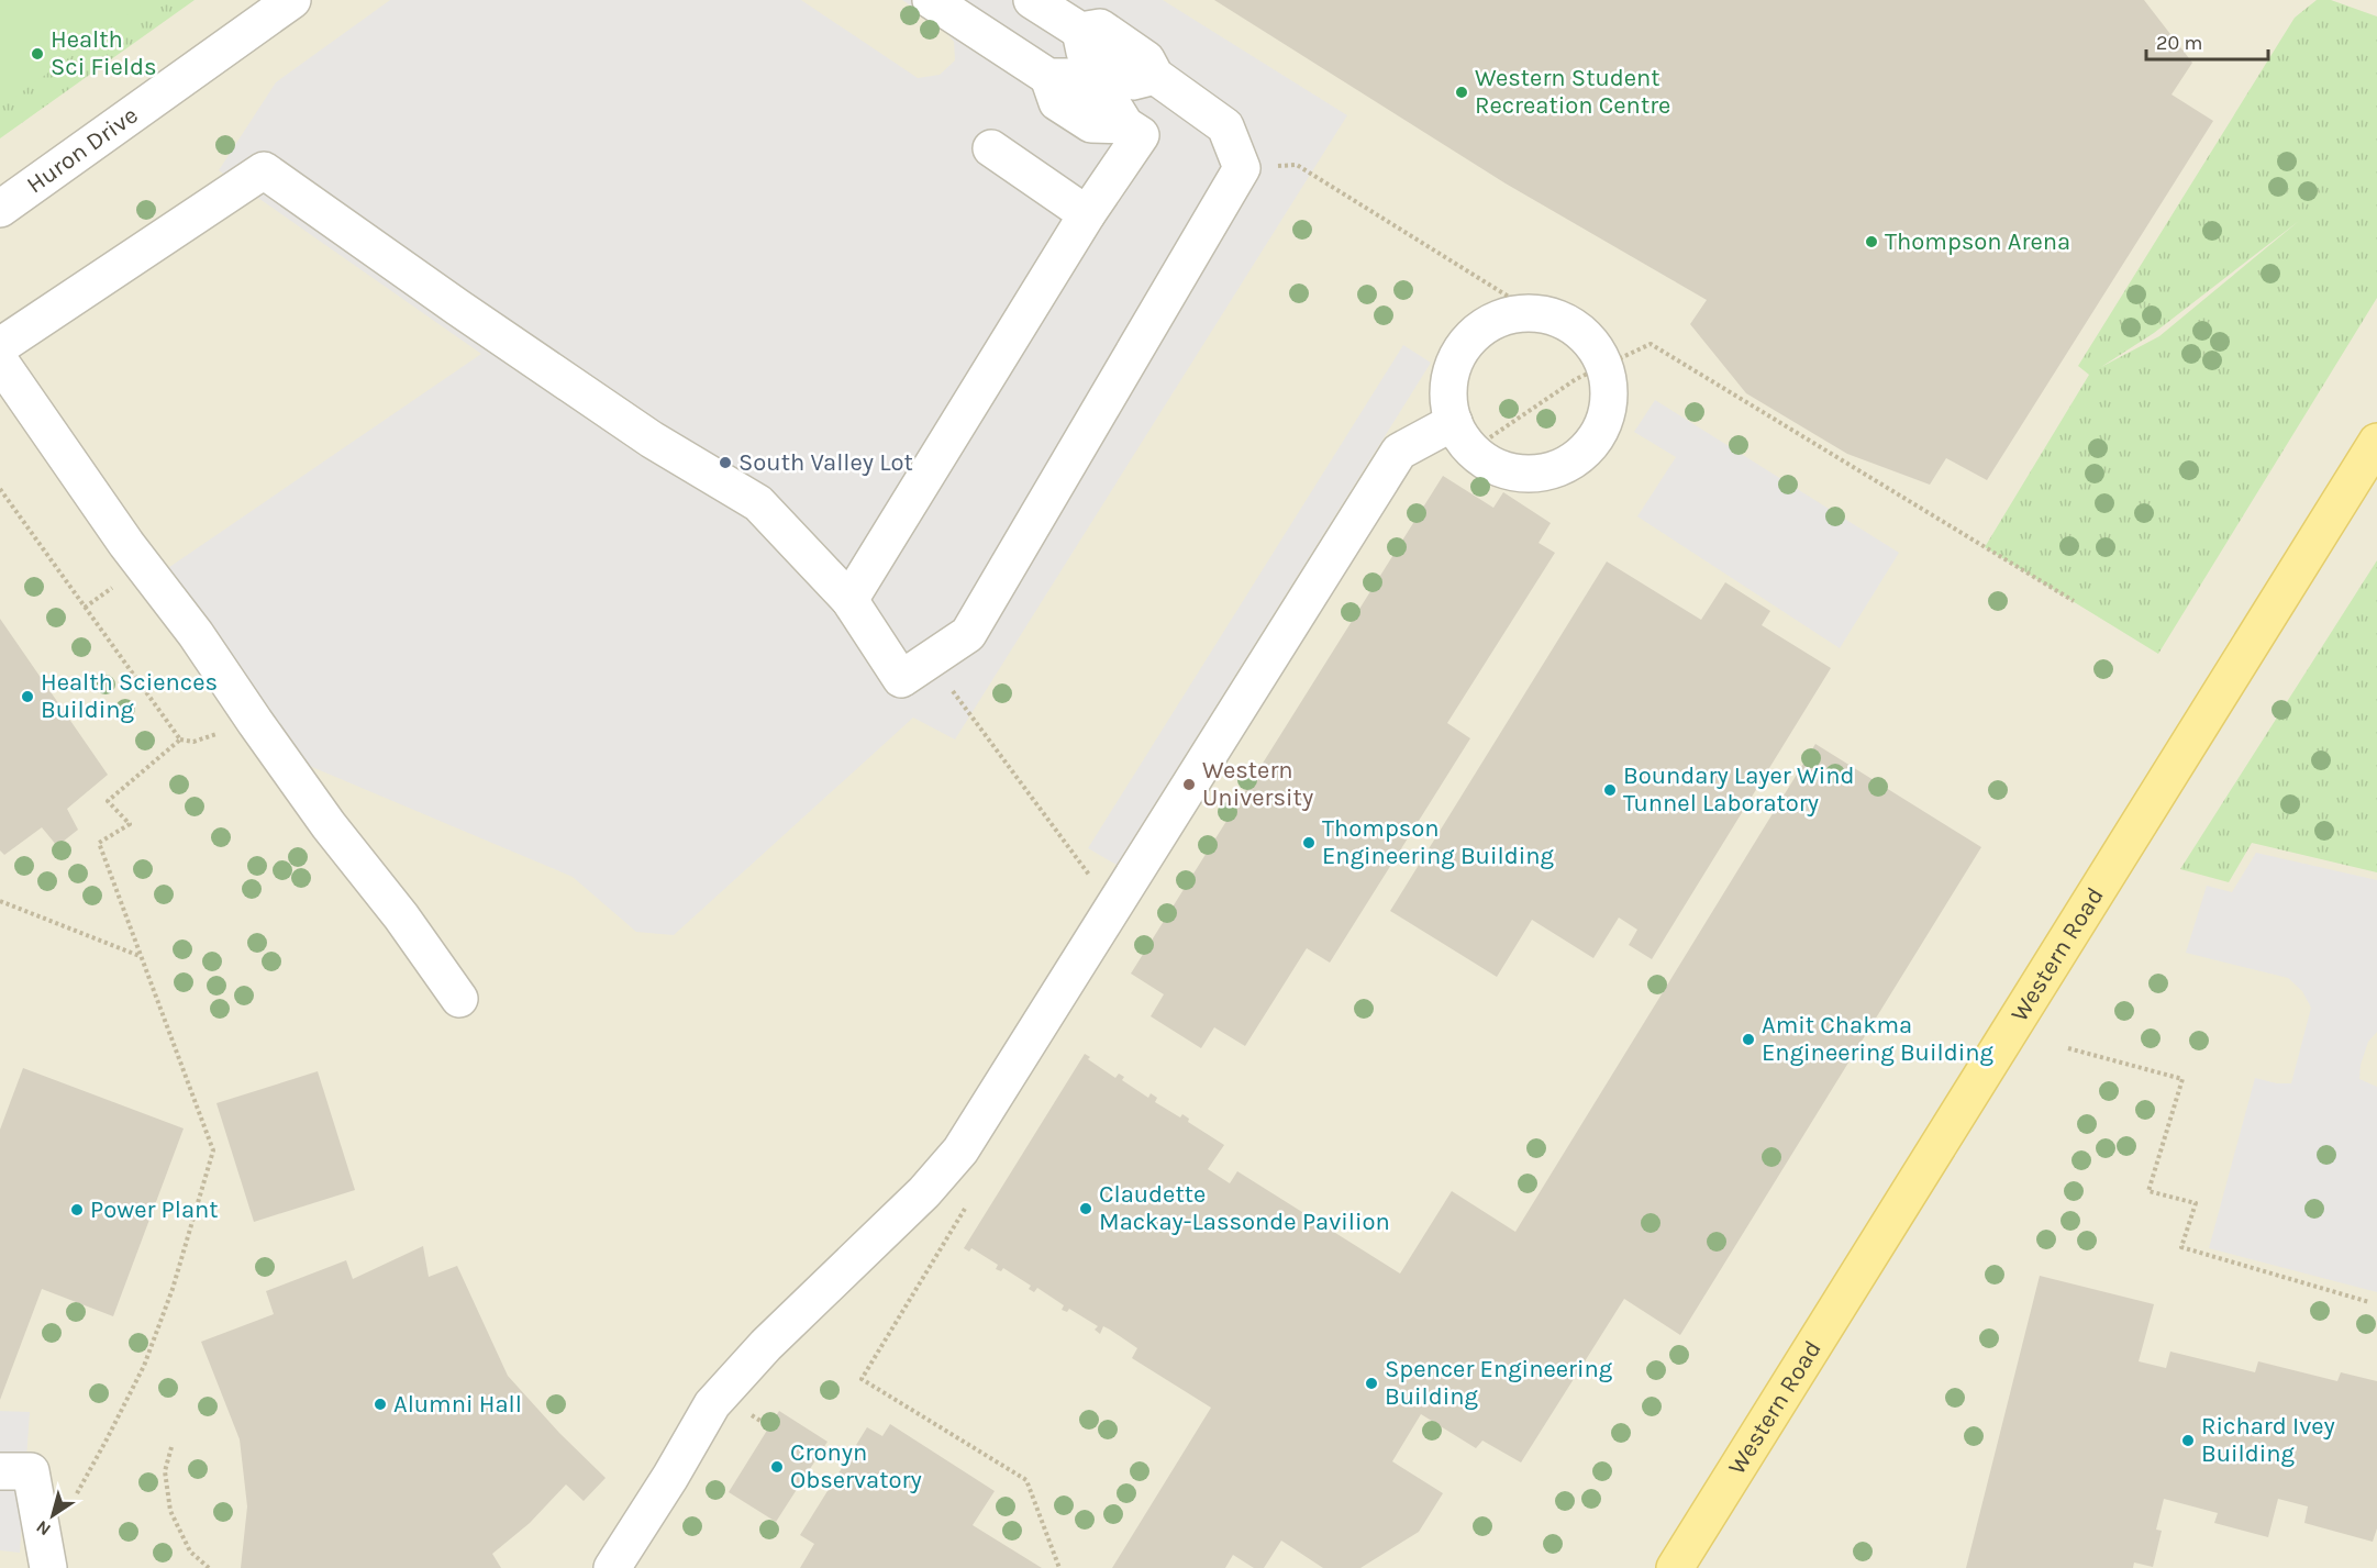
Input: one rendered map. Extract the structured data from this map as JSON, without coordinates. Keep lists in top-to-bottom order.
{
  "streets": {
    "main road": ["Western Road"],
    "street": ["Huron Drive"]
  },
  "places": [
    "Health Sci Fields",
    "Western Student Recreation Centre",
    "Thompson Arena",
    "South Valley Lot",
    "Health Sciences Building",
    "Western University",
    "Boundary Layer Wind Tunnel Laboratory",
    "Thompson Engineering Building",
    "Amit Chakma Engineering Building",
    "Claudette Mackay-Lassonde Pavilion",
    "Power Plant",
    "Spencer Engineering Building",
    "Alumni Hall",
    "Richard Ivey Building",
    "Cronyn Observatory"
  ],
  "scale_bar": "20 m",
  "north": "bottom left"
}
